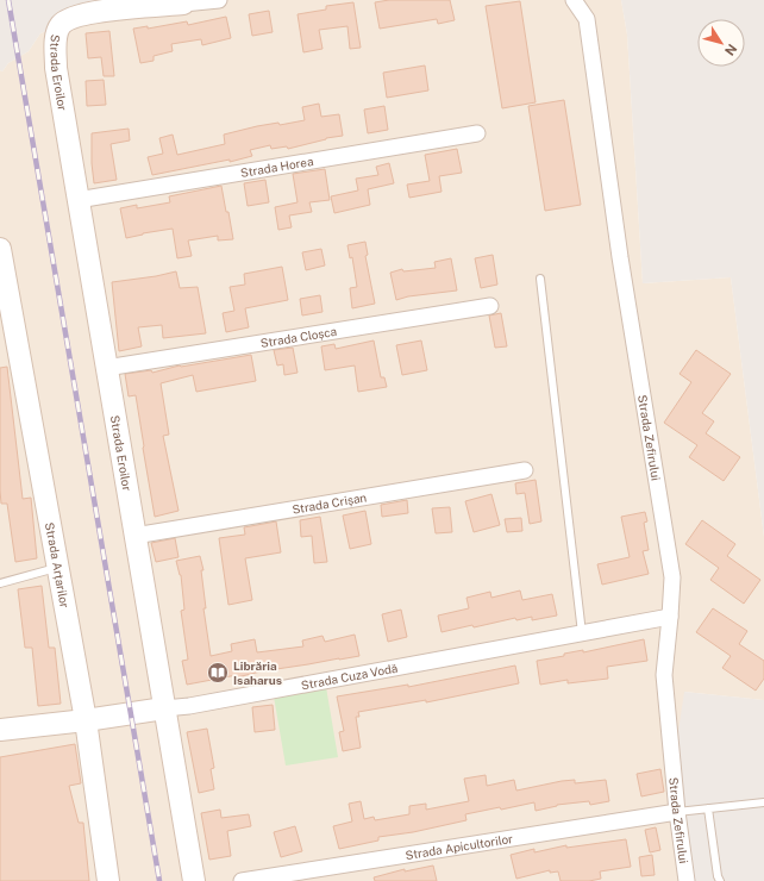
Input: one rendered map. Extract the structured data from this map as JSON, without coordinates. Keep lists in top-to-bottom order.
{
  "streets": {
    "street": [
      "Strada Eroilor",
      "Strada Horea",
      "Strada Cloșca",
      "Strada Zefirului",
      "Strada Crișan",
      "Strada Arțarilor",
      "Strada Cuza Vodă",
      "Strada Apicultorilor"
    ]
  },
  "crossings": [
    ["Strada Eroilor", "Strada Horea"],
    ["Strada Eroilor", "Strada Cloșca"],
    ["Strada Eroilor", "Strada Crișan"],
    ["Strada Eroilor", "Strada Cuza Vodă"],
    ["Strada Zefirului", "Strada Cuza Vodă"],
    ["Strada Zefirului", "Strada Apicultorilor"],
    ["Strada Arțarilor", "Strada Cuza Vodă"]
  ],
  "places": {
    "library": ["Librăria Isaharus"]
  },
  "north": "bottom right"
}
